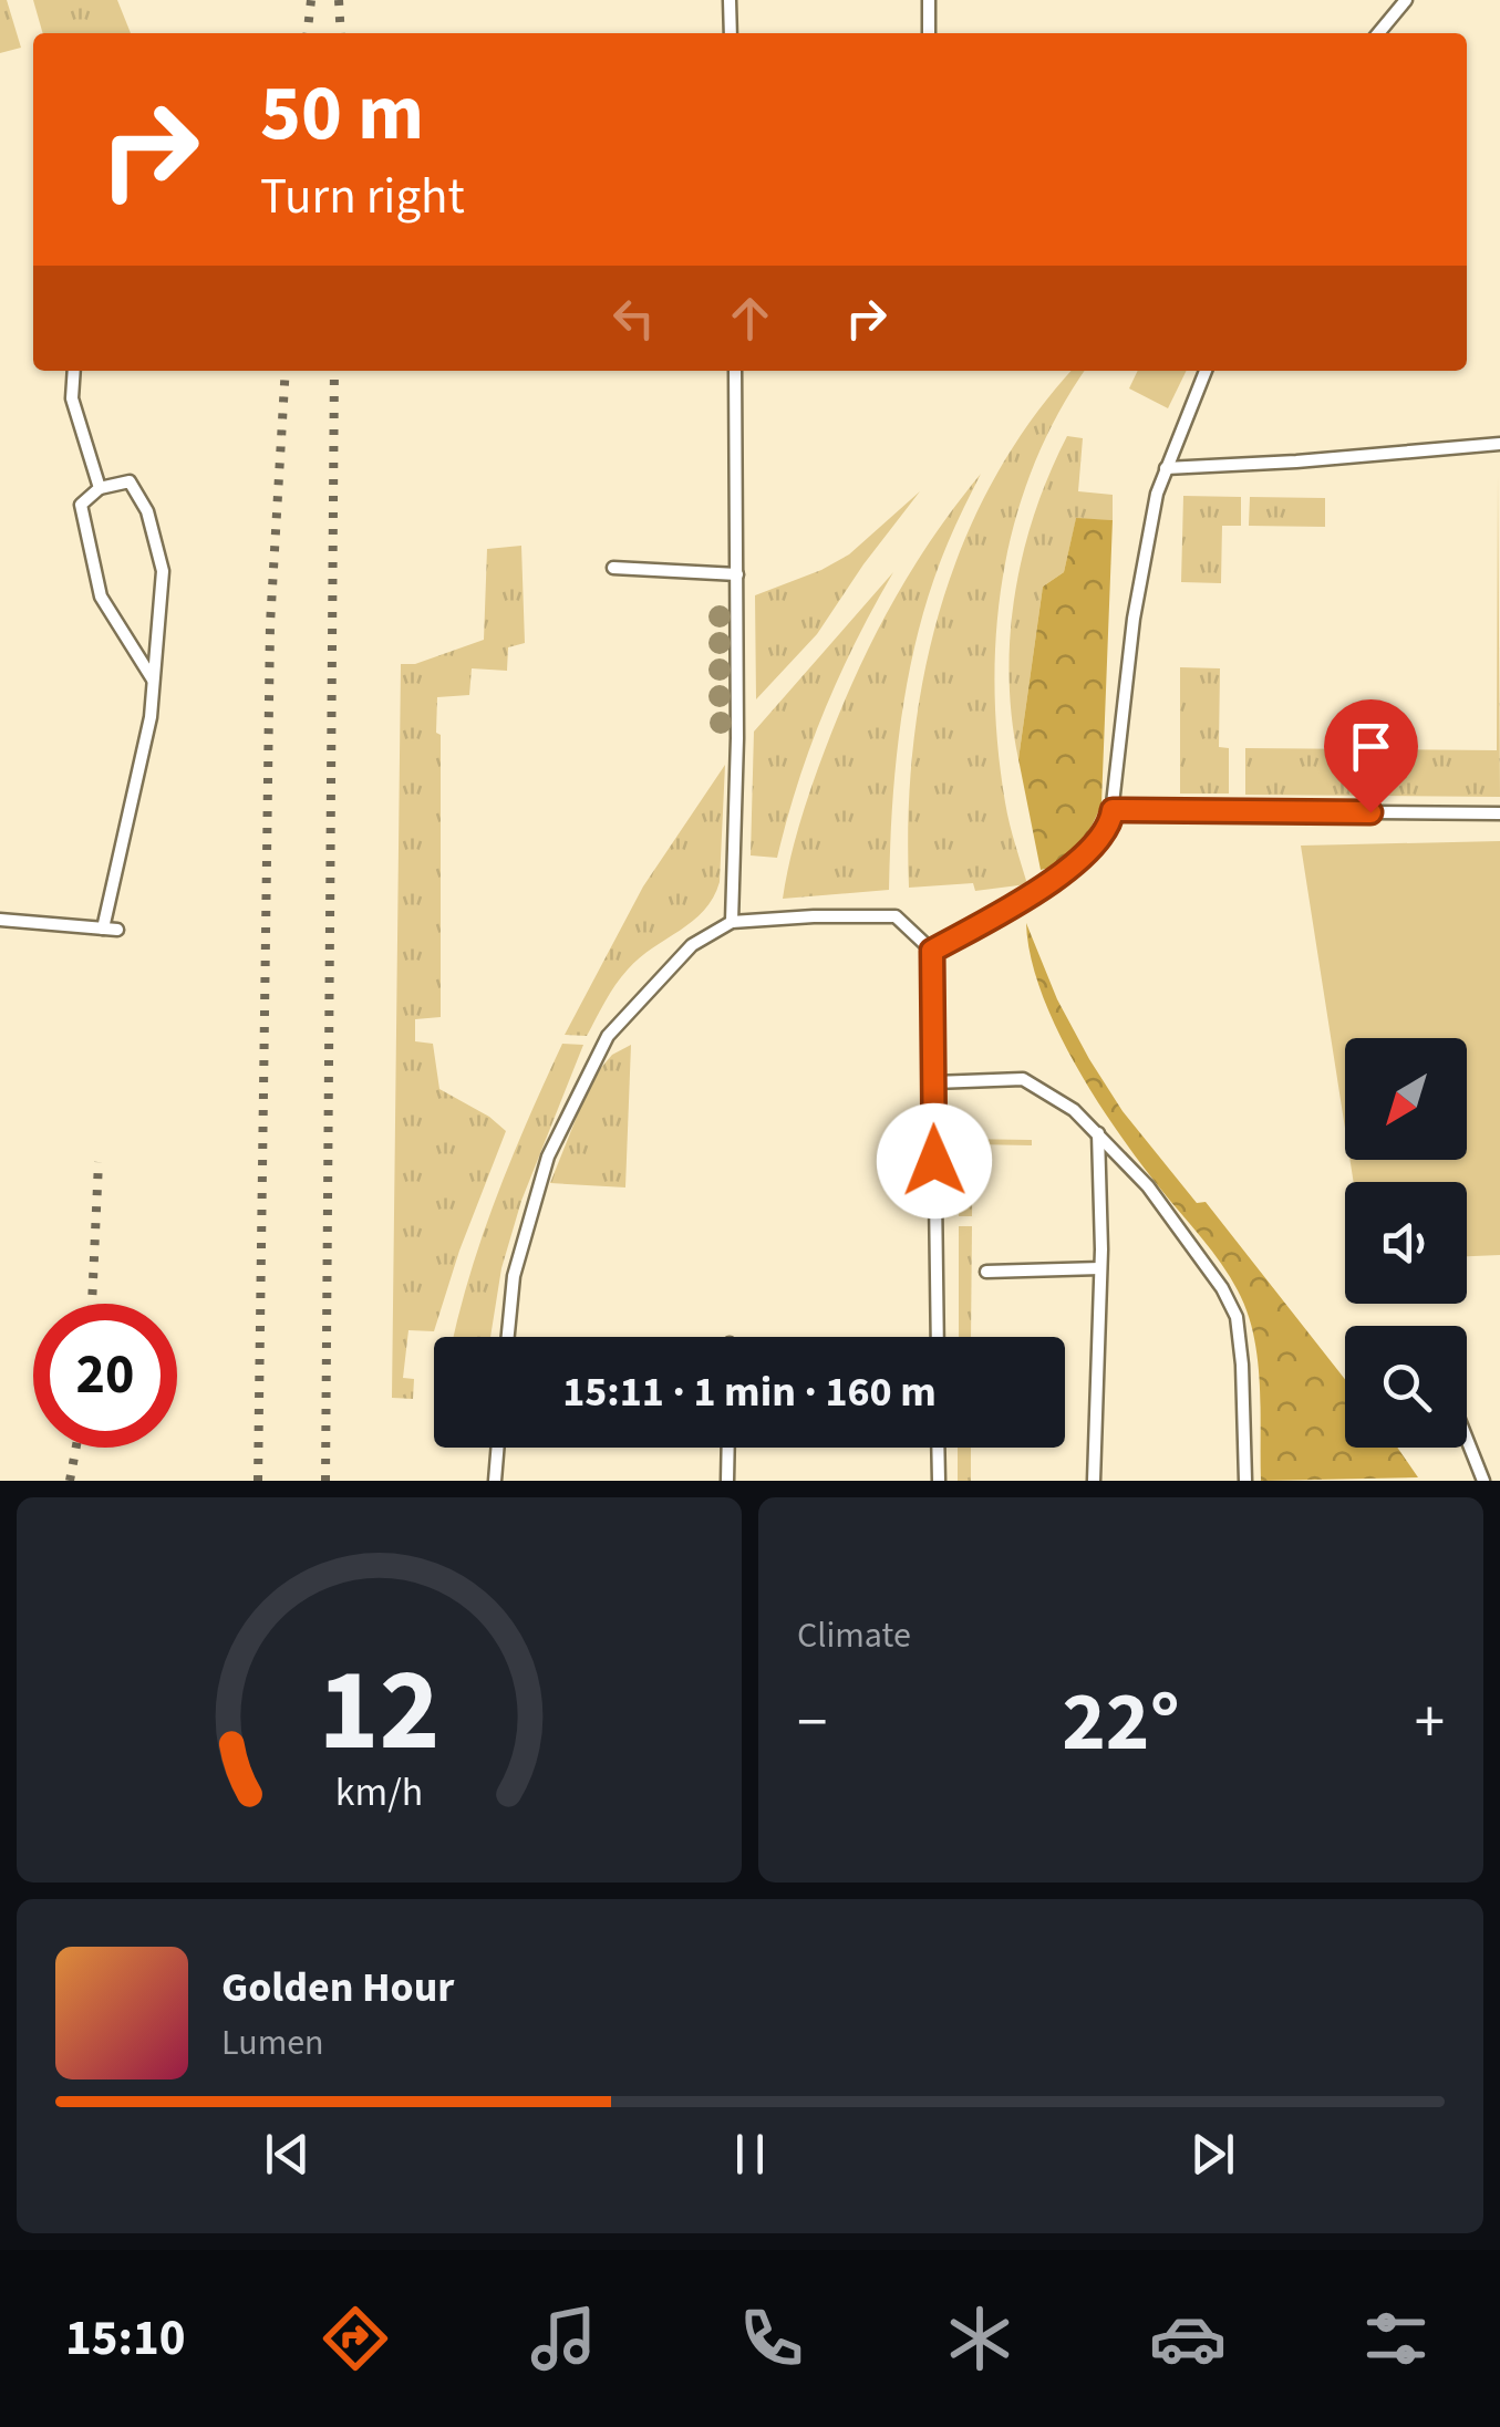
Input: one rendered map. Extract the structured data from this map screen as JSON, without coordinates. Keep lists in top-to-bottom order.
{
  "north": "bottom left",
  "page": {
    "turn": ["50 m", "Turn right"],
    "limit": "20",
    "trip": "15:11 · 1 min · 160 m",
    "tile": "Climate",
    "heat": ["−", "22°", "+"],
    "song": ["Golden Hour", "Lumen"],
    "tabs": "15:10",
    "gauge": ["12", "km/h"]
  }
}
